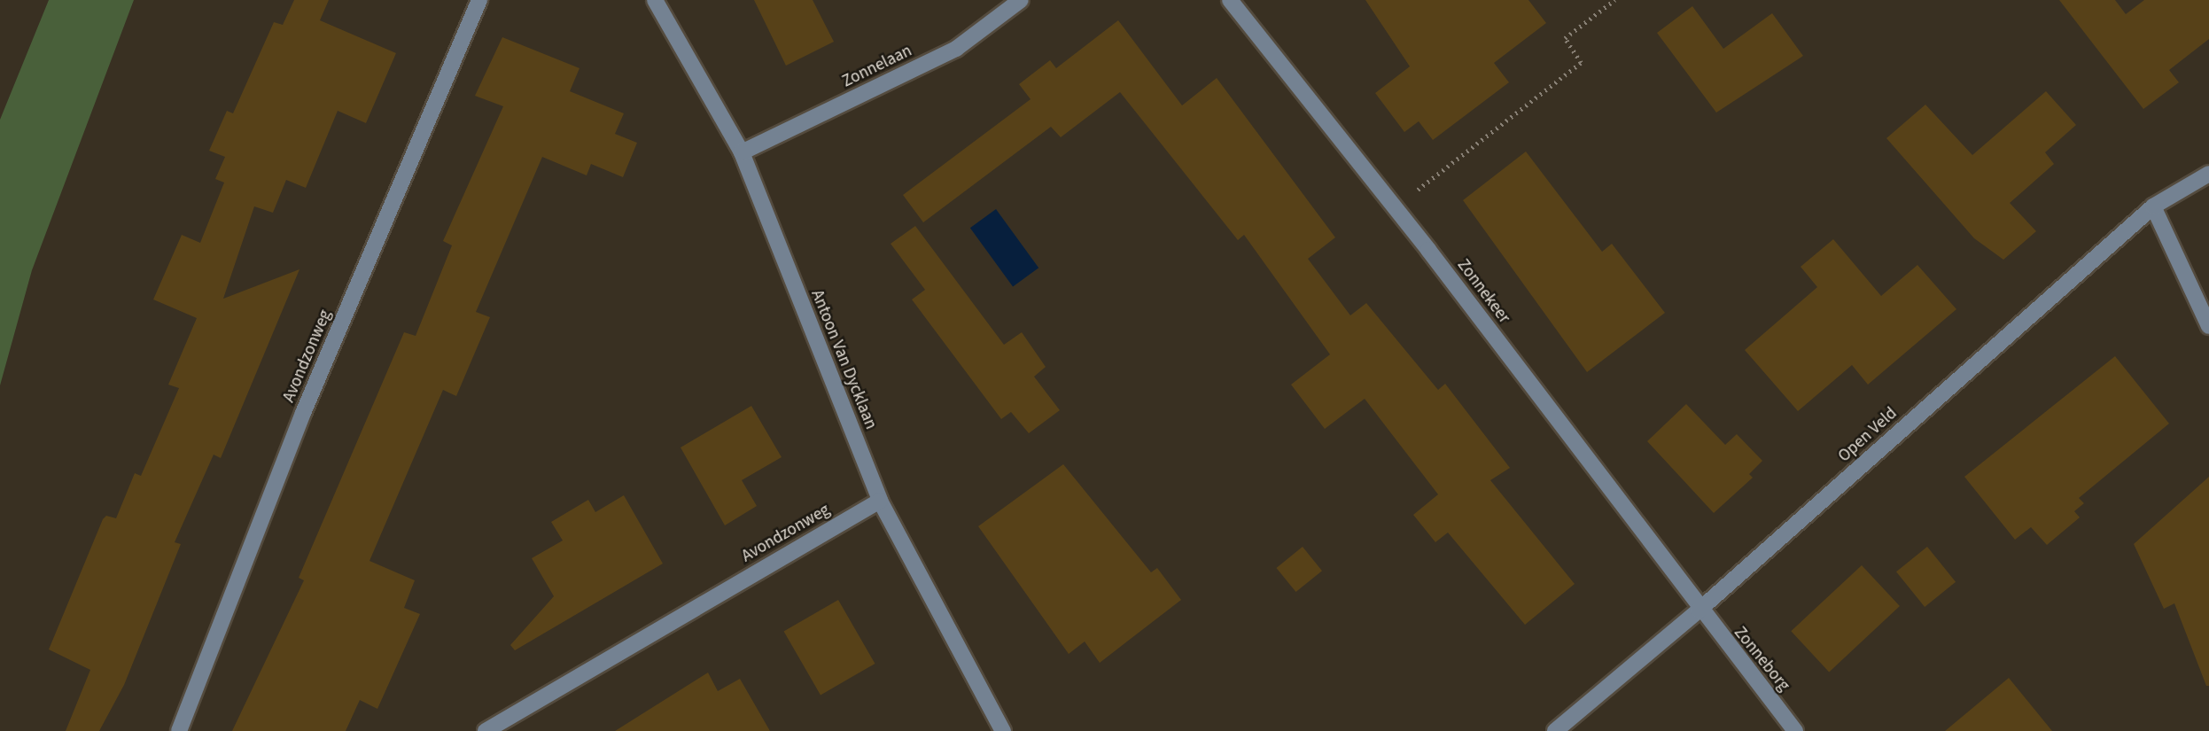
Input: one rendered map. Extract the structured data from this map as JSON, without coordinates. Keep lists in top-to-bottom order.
{
  "streets": {
    "street": [
      "Zonnelaan",
      "Zonnekeer",
      "Avondzonweg",
      "Antoon Van Dycklaan",
      "Open Veld",
      "Zonneborg"
    ]
  },
  "crossings": [
    ["Zonnelaan", "Antoon Van Dycklaan"],
    ["Zonnekeer", "Open Veld"],
    ["Zonnekeer", "Zonneborg"],
    ["Avondzonweg", "Antoon Van Dycklaan"],
    ["Open Veld", "Zonneborg"]
  ]
}
